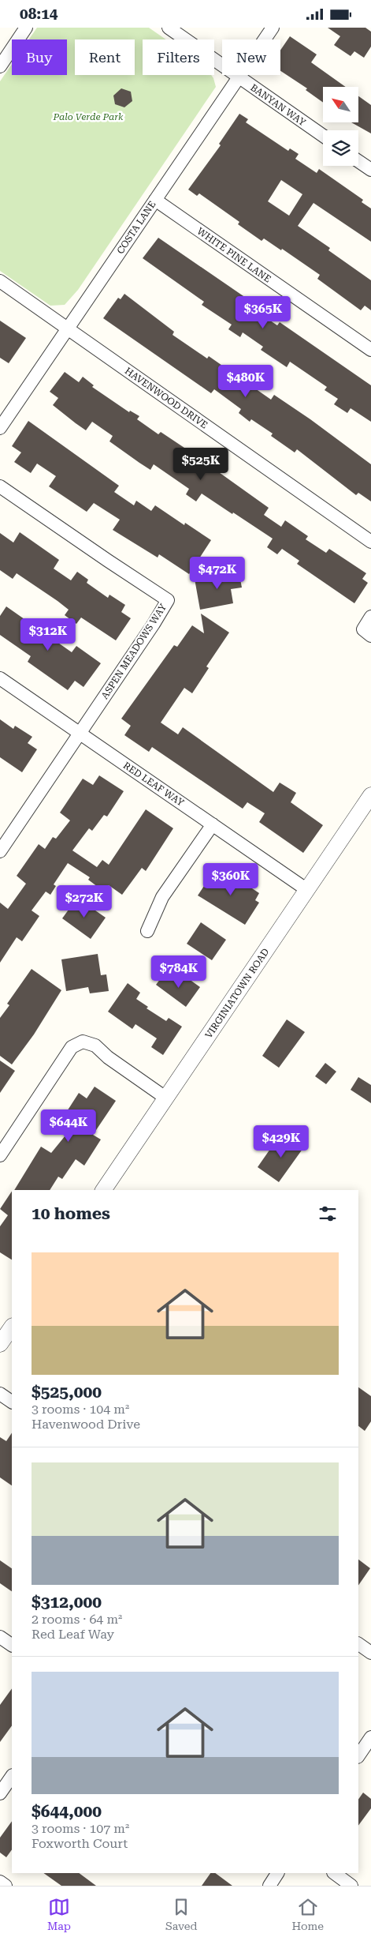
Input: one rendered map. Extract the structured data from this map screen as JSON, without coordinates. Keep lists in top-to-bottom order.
{
  "streets": {
    "street": [
      "BANYAN WAY",
      "COSTA LANE",
      "WHITE PINE LANE",
      "HAVENWOOD DRIVE",
      "ASPEN MEADOWS WAY",
      "RED LEAF WAY",
      "VIRGINIATOWN ROAD"
    ]
  },
  "crossings": [
    ["BANYAN WAY", "COSTA LANE"],
    ["COSTA LANE", "WHITE PINE LANE"],
    ["COSTA LANE", "HAVENWOOD DRIVE"],
    ["ASPEN MEADOWS WAY", "RED LEAF WAY"],
    ["RED LEAF WAY", "VIRGINIATOWN ROAD"]
  ],
  "parks": ["Palo Verde Park"],
  "north": "top left",
  "page": {
    "status": "08:14",
    "chip": [
      "Buy",
      "Rent",
      "Filters",
      "New"
    ],
    "price": [
      "$365K",
      "$480K",
      "$525K",
      "$472K",
      "$312K",
      "$360K",
      "$272K",
      "$784K",
      "$644K",
      "$429K"
    ],
    "heading": "10 homes",
    "list": [
      {
        "name": "$525,000",
        "note": "3 rooms · 104 m² · Havenwood Drive"
      },
      {
        "name": "$312,000",
        "note": "2 rooms · 64 m² · Red Leaf Way"
      },
      {
        "name": "$644,000",
        "note": "3 rooms · 107 m² · Foxworth Court"
      }
    ],
    "tabs": ["Map", "Saved", "Home"]
  }
}
